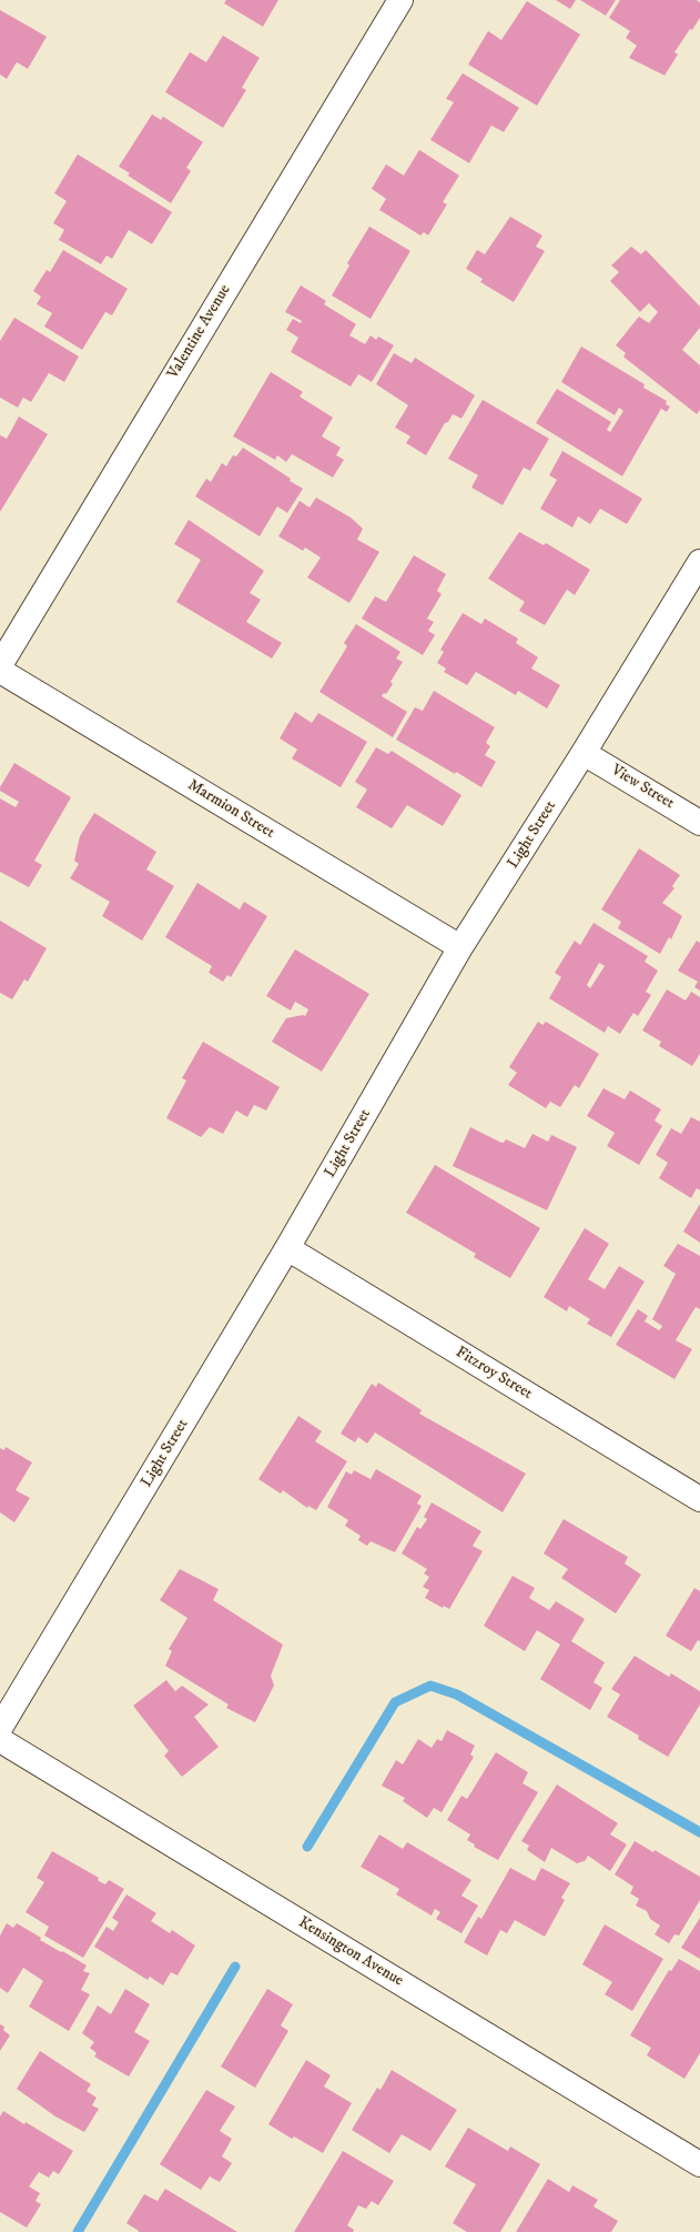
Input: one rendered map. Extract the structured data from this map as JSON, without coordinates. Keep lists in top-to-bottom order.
{
  "streets": {
    "street": [
      "Valentine Avenue",
      "View Street",
      "Marmion Street",
      "Light Street",
      "Fitzroy Street",
      "Kensington Avenue"
    ]
  },
  "crossings": [
    ["View Street", "Light Street"],
    ["Marmion Street", "Light Street"],
    ["Light Street", "Fitzroy Street"]
  ]
}
